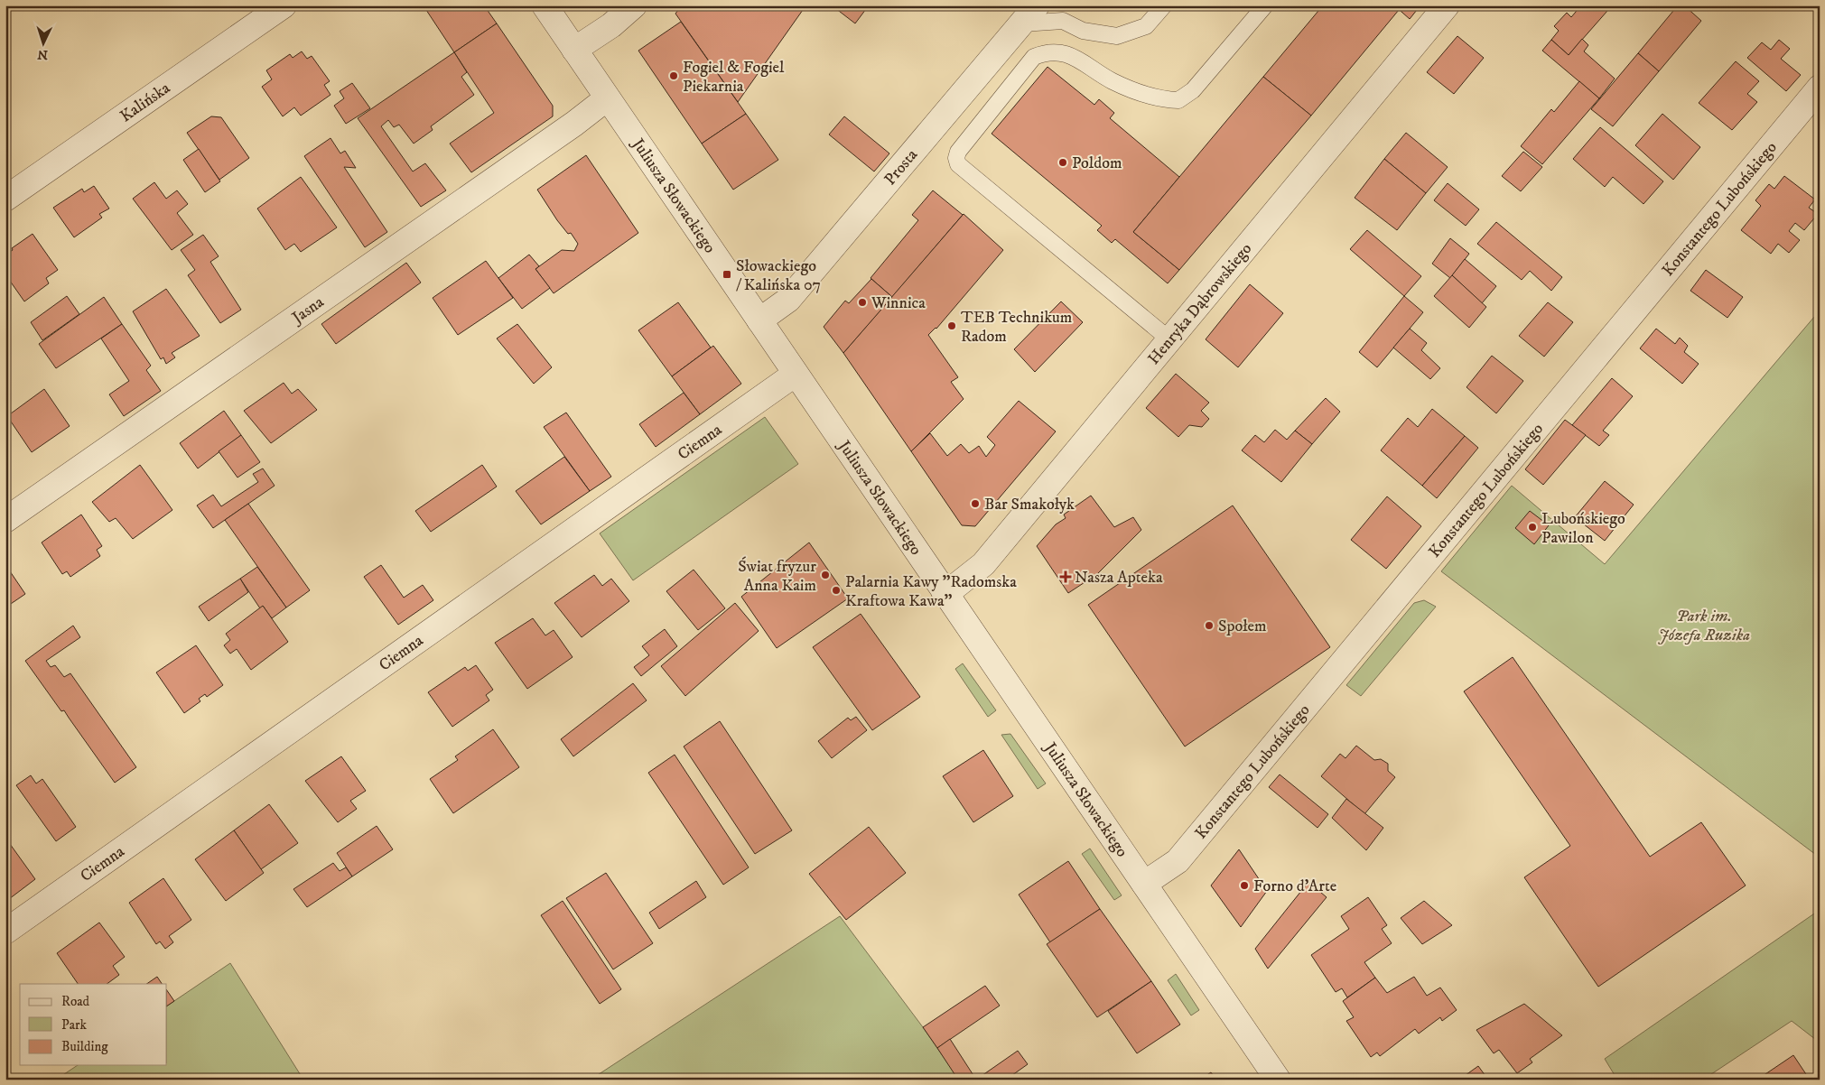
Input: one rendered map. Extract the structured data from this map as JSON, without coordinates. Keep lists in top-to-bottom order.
{
  "streets": {
    "street": [
      "Kalińska",
      "Prosta",
      "Juliusza Słowackiego",
      "Konstantego Lubońskiego",
      "Henryka Dąbrowskiego",
      "Jasna",
      "Ciemna"
    ]
  },
  "crossings": [
    ["Prosta", "Juliusza Słowackiego"],
    ["Juliusza Słowackiego", "Konstantego Lubońskiego"],
    ["Juliusza Słowackiego", "Henryka Dąbrowskiego"],
    ["Juliusza Słowackiego", "Jasna"],
    ["Juliusza Słowackiego", "Ciemna"]
  ],
  "parks": ["Park im. Józefa Ruzika"],
  "places": {
    "other": [
      "Fogiel & Fogiel Piekarnia",
      "Poldom",
      "Winnica",
      "TEB Technikum Radom",
      "Bar Smakołyk",
      "Lubońskiego Pawilon",
      "Świat fryzur Anna Kaim",
      "Palarnia Kawy \"Radomska Kraftowa Kawa\"",
      "Społem",
      "Forno d'Arte"
    ],
    "transit": ["Słowackiego / Kalińska 07"],
    "health": ["Nasza Apteka"]
  },
  "legend": ["Road", "Park", "Building"],
  "north": "bottom"
}
